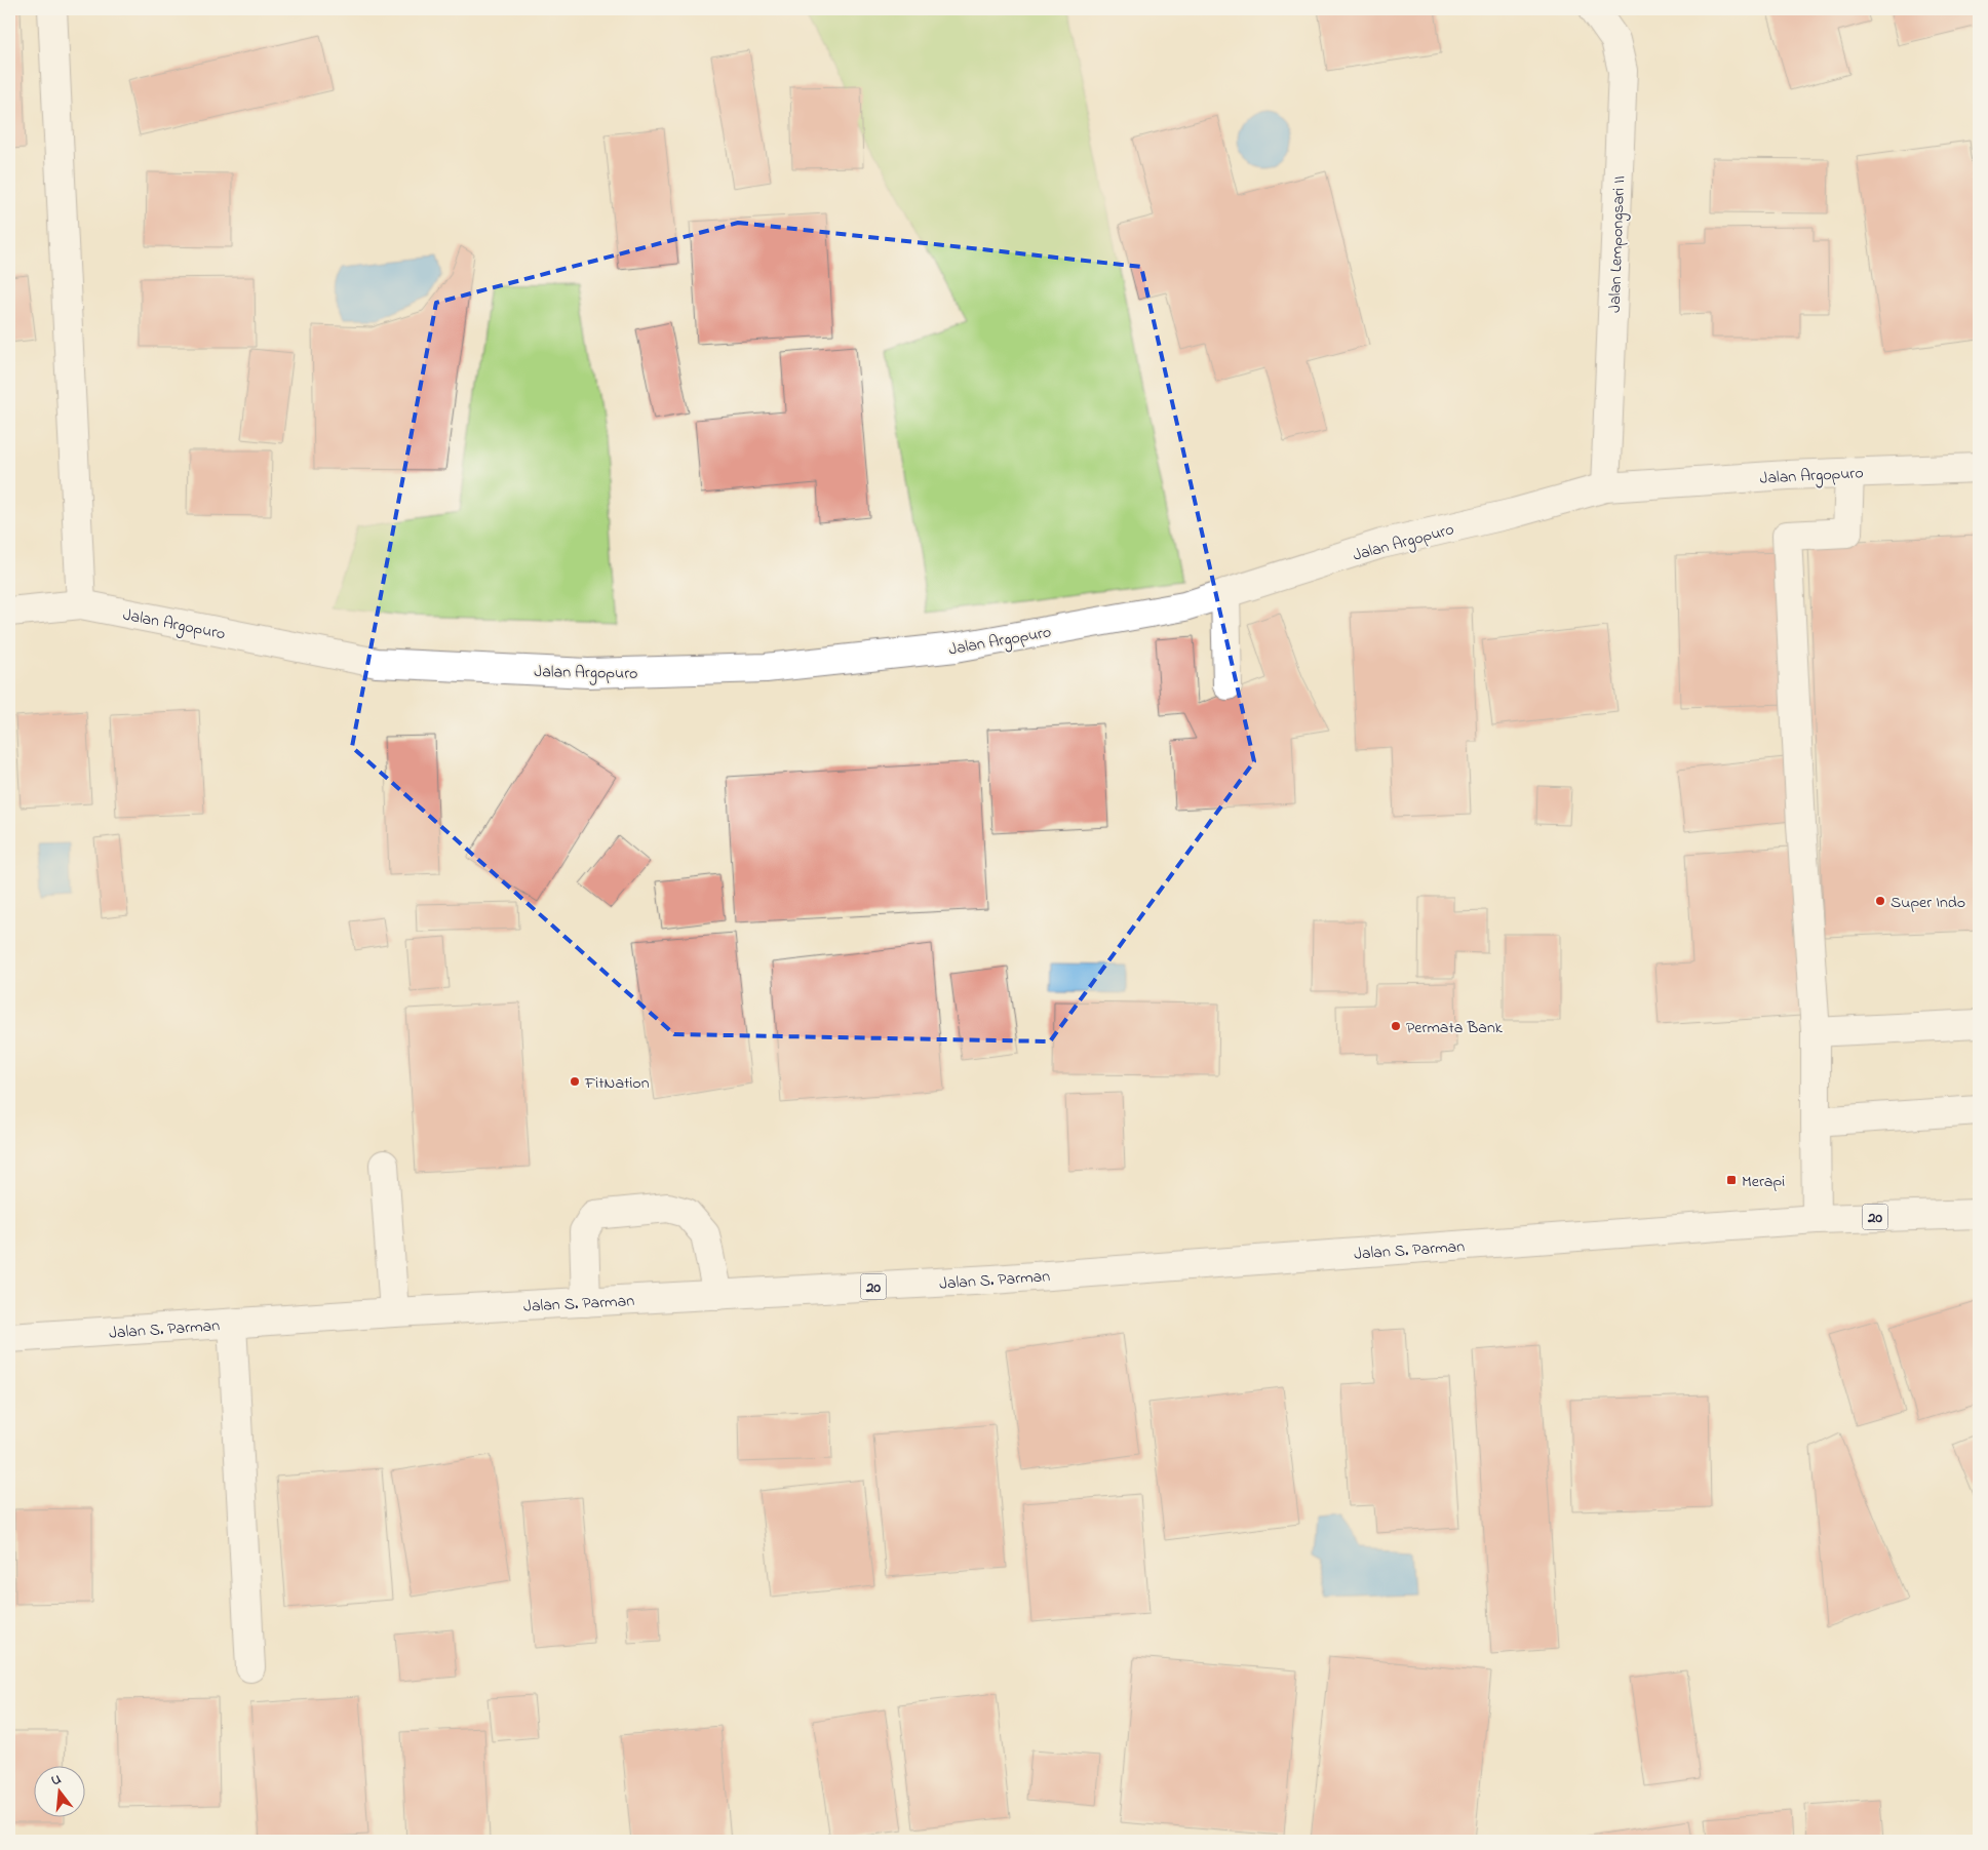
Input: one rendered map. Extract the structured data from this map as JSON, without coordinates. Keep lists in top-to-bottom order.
{
  "streets": {
    "main road": [
      "Jalan Lempongsari II",
      "Jalan Argopuro",
      "20",
      "Jalan S. Parman"
    ]
  },
  "crossings": [
    ["Jalan Lempongsari II", "Jalan Argopuro"]
  ],
  "places": {
    "other": ["Super Indo", "Permata Bank", "FitNation"],
    "transit": ["Merapi"]
  },
  "north": "top"
}
